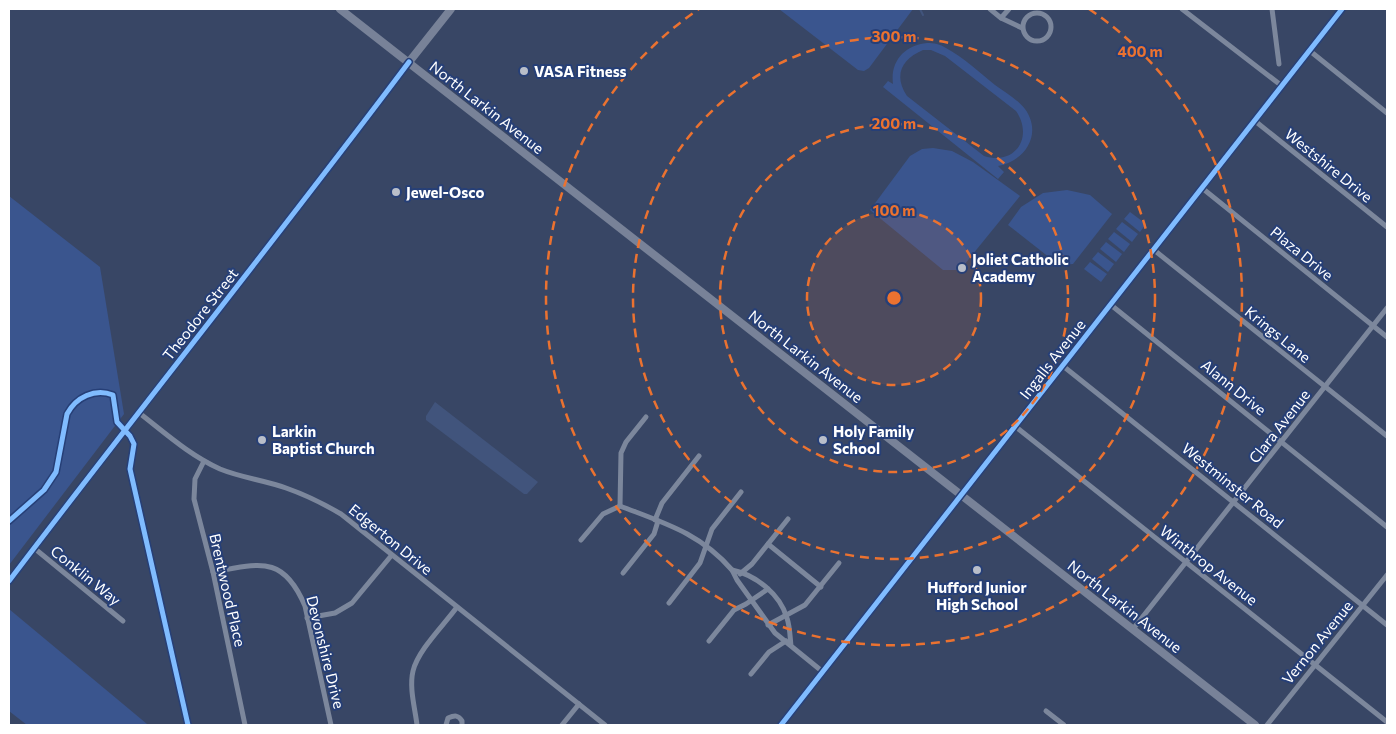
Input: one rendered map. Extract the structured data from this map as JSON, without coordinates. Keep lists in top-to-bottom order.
{
  "streets": {
    "main road": ["North Larkin Avenue", "Theodore Street"],
    "street": [
      "Westshire Drive",
      "Plaza Drive",
      "Krings Lane",
      "Ingalls Avenue",
      "Alann Drive",
      "Clara Avenue",
      "Westminster Road",
      "Edgerton Drive",
      "Winthrop Avenue",
      "Conklin Way",
      "Brentwood Place",
      "Vernon Avenue",
      "Devonshire Drive"
    ]
  },
  "crossings": [
    ["North Larkin Avenue", "Theodore Street"],
    ["North Larkin Avenue", "Ingalls Avenue"],
    ["North Larkin Avenue", "Clara Avenue"],
    ["Westshire Drive", "Ingalls Avenue"],
    ["Plaza Drive", "Ingalls Avenue"],
    ["Plaza Drive", "Clara Avenue"],
    ["Theodore Street", "Edgerton Drive"],
    ["Theodore Street", "Conklin Way"],
    ["Krings Lane", "Ingalls Avenue"],
    ["Krings Lane", "Clara Avenue"],
    ["Ingalls Avenue", "Alann Drive"],
    ["Ingalls Avenue", "Westminster Road"],
    ["Ingalls Avenue", "Winthrop Avenue"],
    ["Alann Drive", "Clara Avenue"],
    ["Clara Avenue", "Westminster Road"],
    ["Clara Avenue", "Winthrop Avenue"],
    ["Westminster Road", "Vernon Avenue"],
    ["Edgerton Drive", "Brentwood Place"],
    ["Winthrop Avenue", "Vernon Avenue"],
    ["Brentwood Place", "Devonshire Drive"]
  ],
  "places": [
    "VASA Fitness",
    "Jewel-Osco",
    "Joliet Catholic Academy",
    "Larkin Baptist Church",
    "Holy Family School",
    "Hufford Junior High School"
  ],
  "rings": [
    "300 m",
    "400 m",
    "200 m",
    "100 m"
  ]
}
